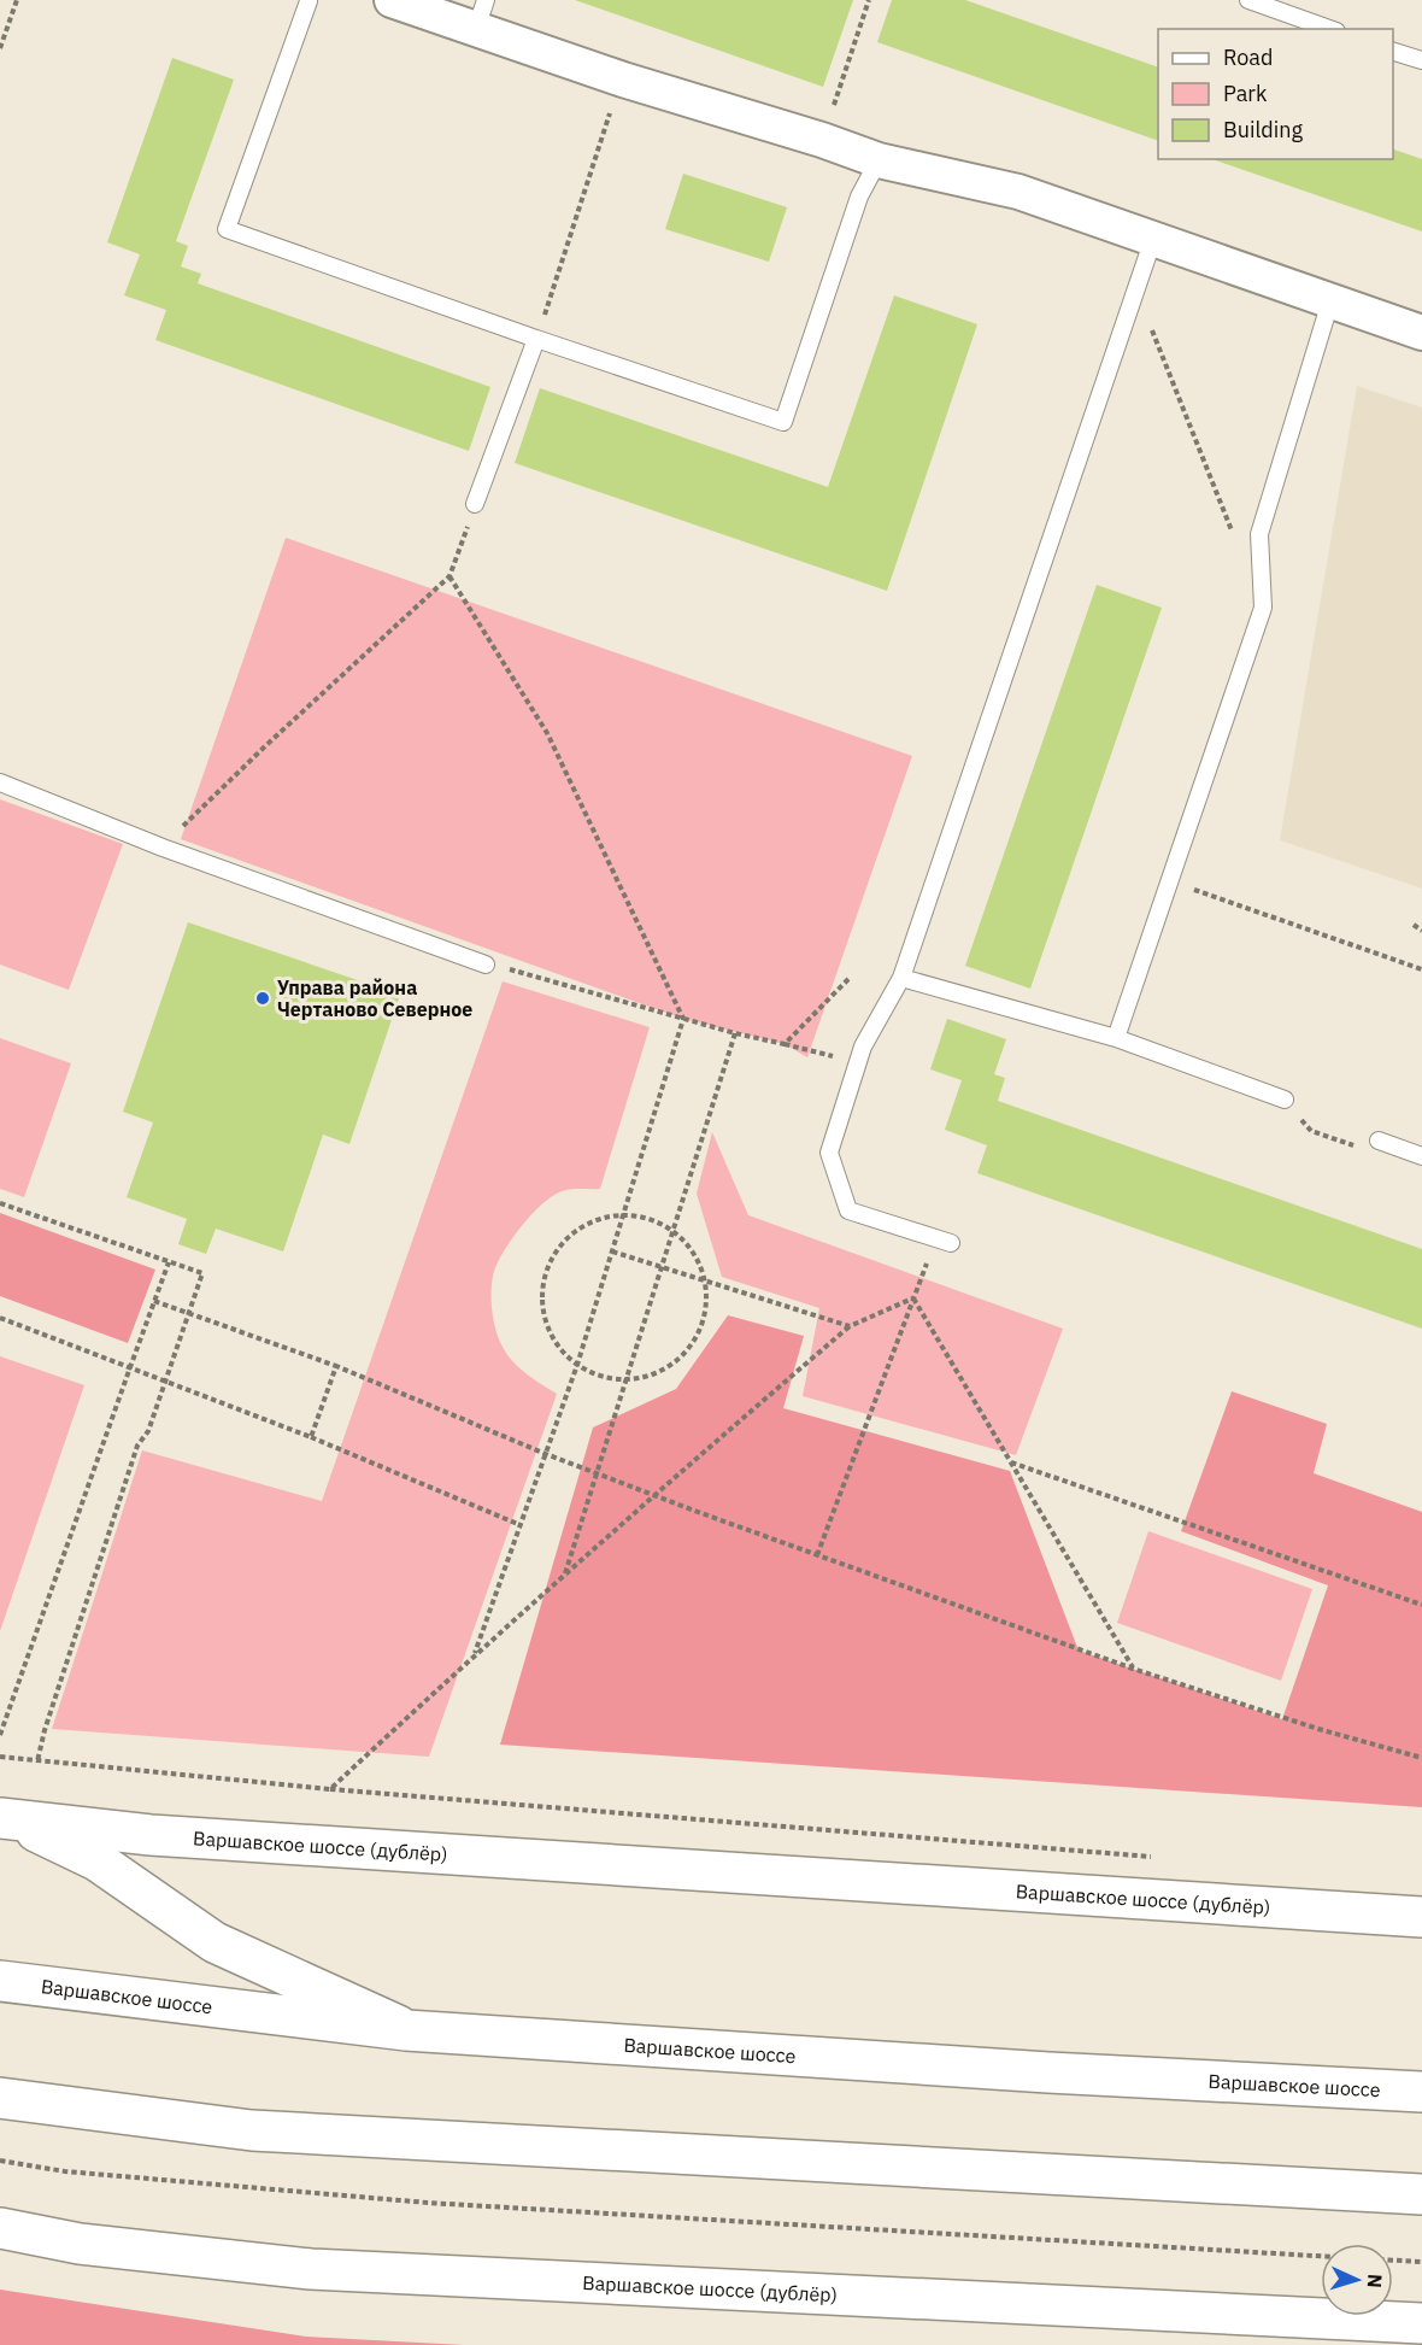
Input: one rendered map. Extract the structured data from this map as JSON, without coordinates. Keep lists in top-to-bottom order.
{
  "streets": {
    "main road": ["Варшавское шоссе (дублёр)", "Варшавское шоссе"]
  },
  "places": ["Управа района Чертаново Северное"],
  "legend": ["Road", "Park", "Building"],
  "north": "right"
}
